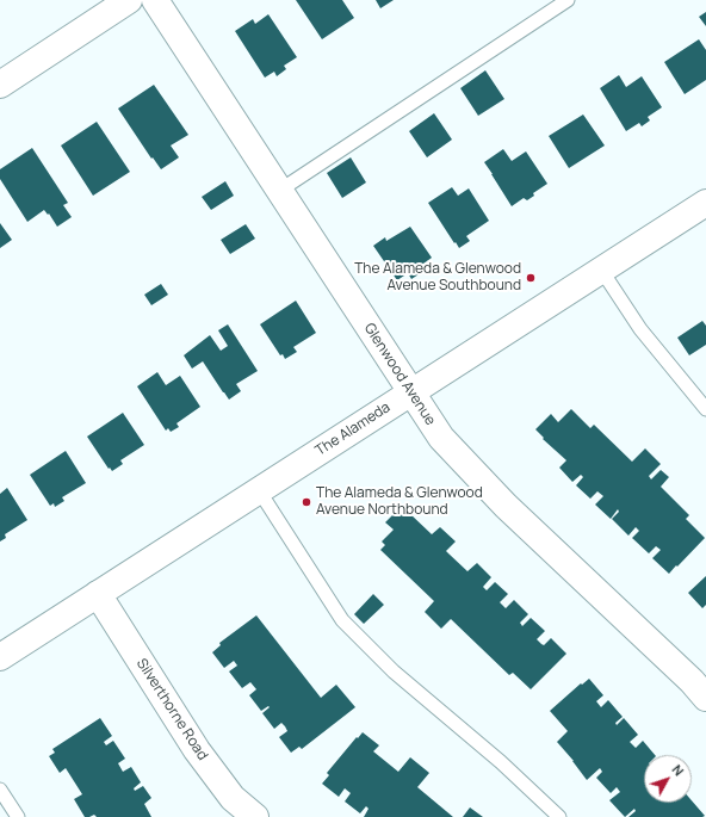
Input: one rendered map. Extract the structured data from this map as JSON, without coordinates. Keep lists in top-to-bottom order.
{
  "streets": {
    "street": ["Glenwood Avenue", "The Alameda", "Silverthorne Road"]
  },
  "crossings": [
    ["Glenwood Avenue", "The Alameda"],
    ["The Alameda", "Silverthorne Road"]
  ],
  "places": ["The Alameda & Glenwood Avenue Southbound", "The Alameda & Glenwood Avenue Northbound"],
  "north": "top right"
}
